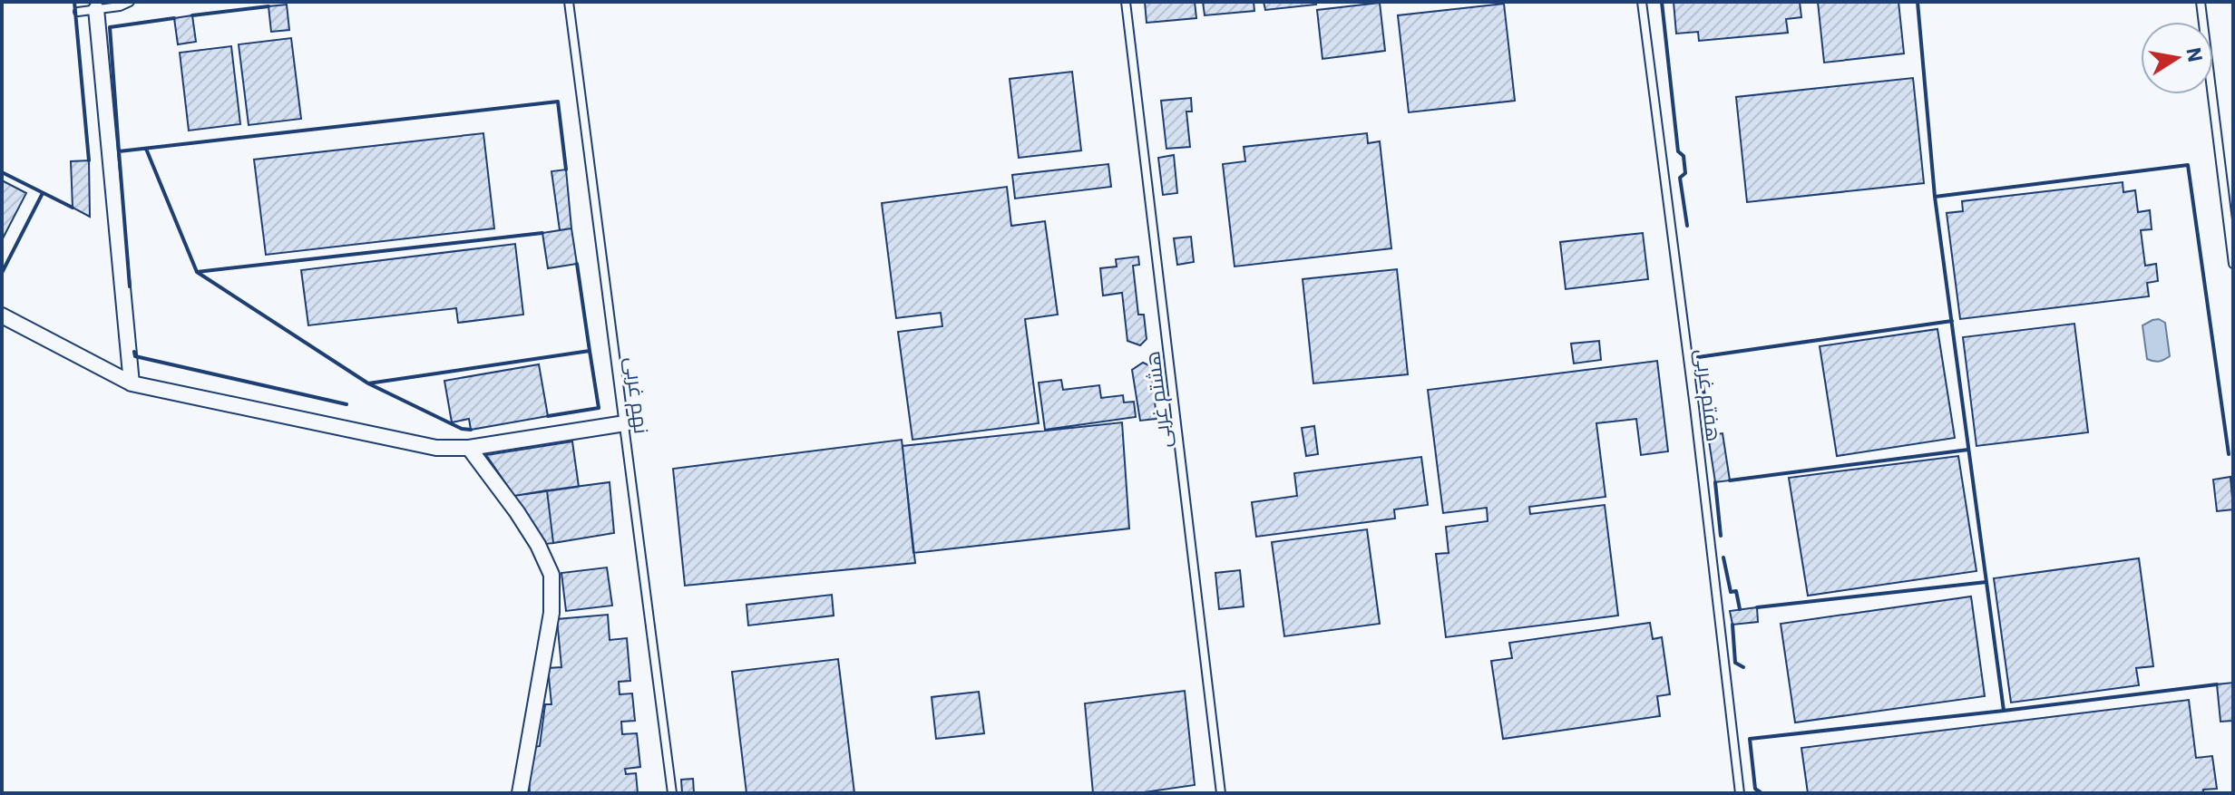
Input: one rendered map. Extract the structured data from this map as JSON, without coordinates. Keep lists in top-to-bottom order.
{
  "streets": {
    "lane": ["نهم غربی", "هفتم غربی", "هشتم غربی"]
  },
  "north": "right"
}
